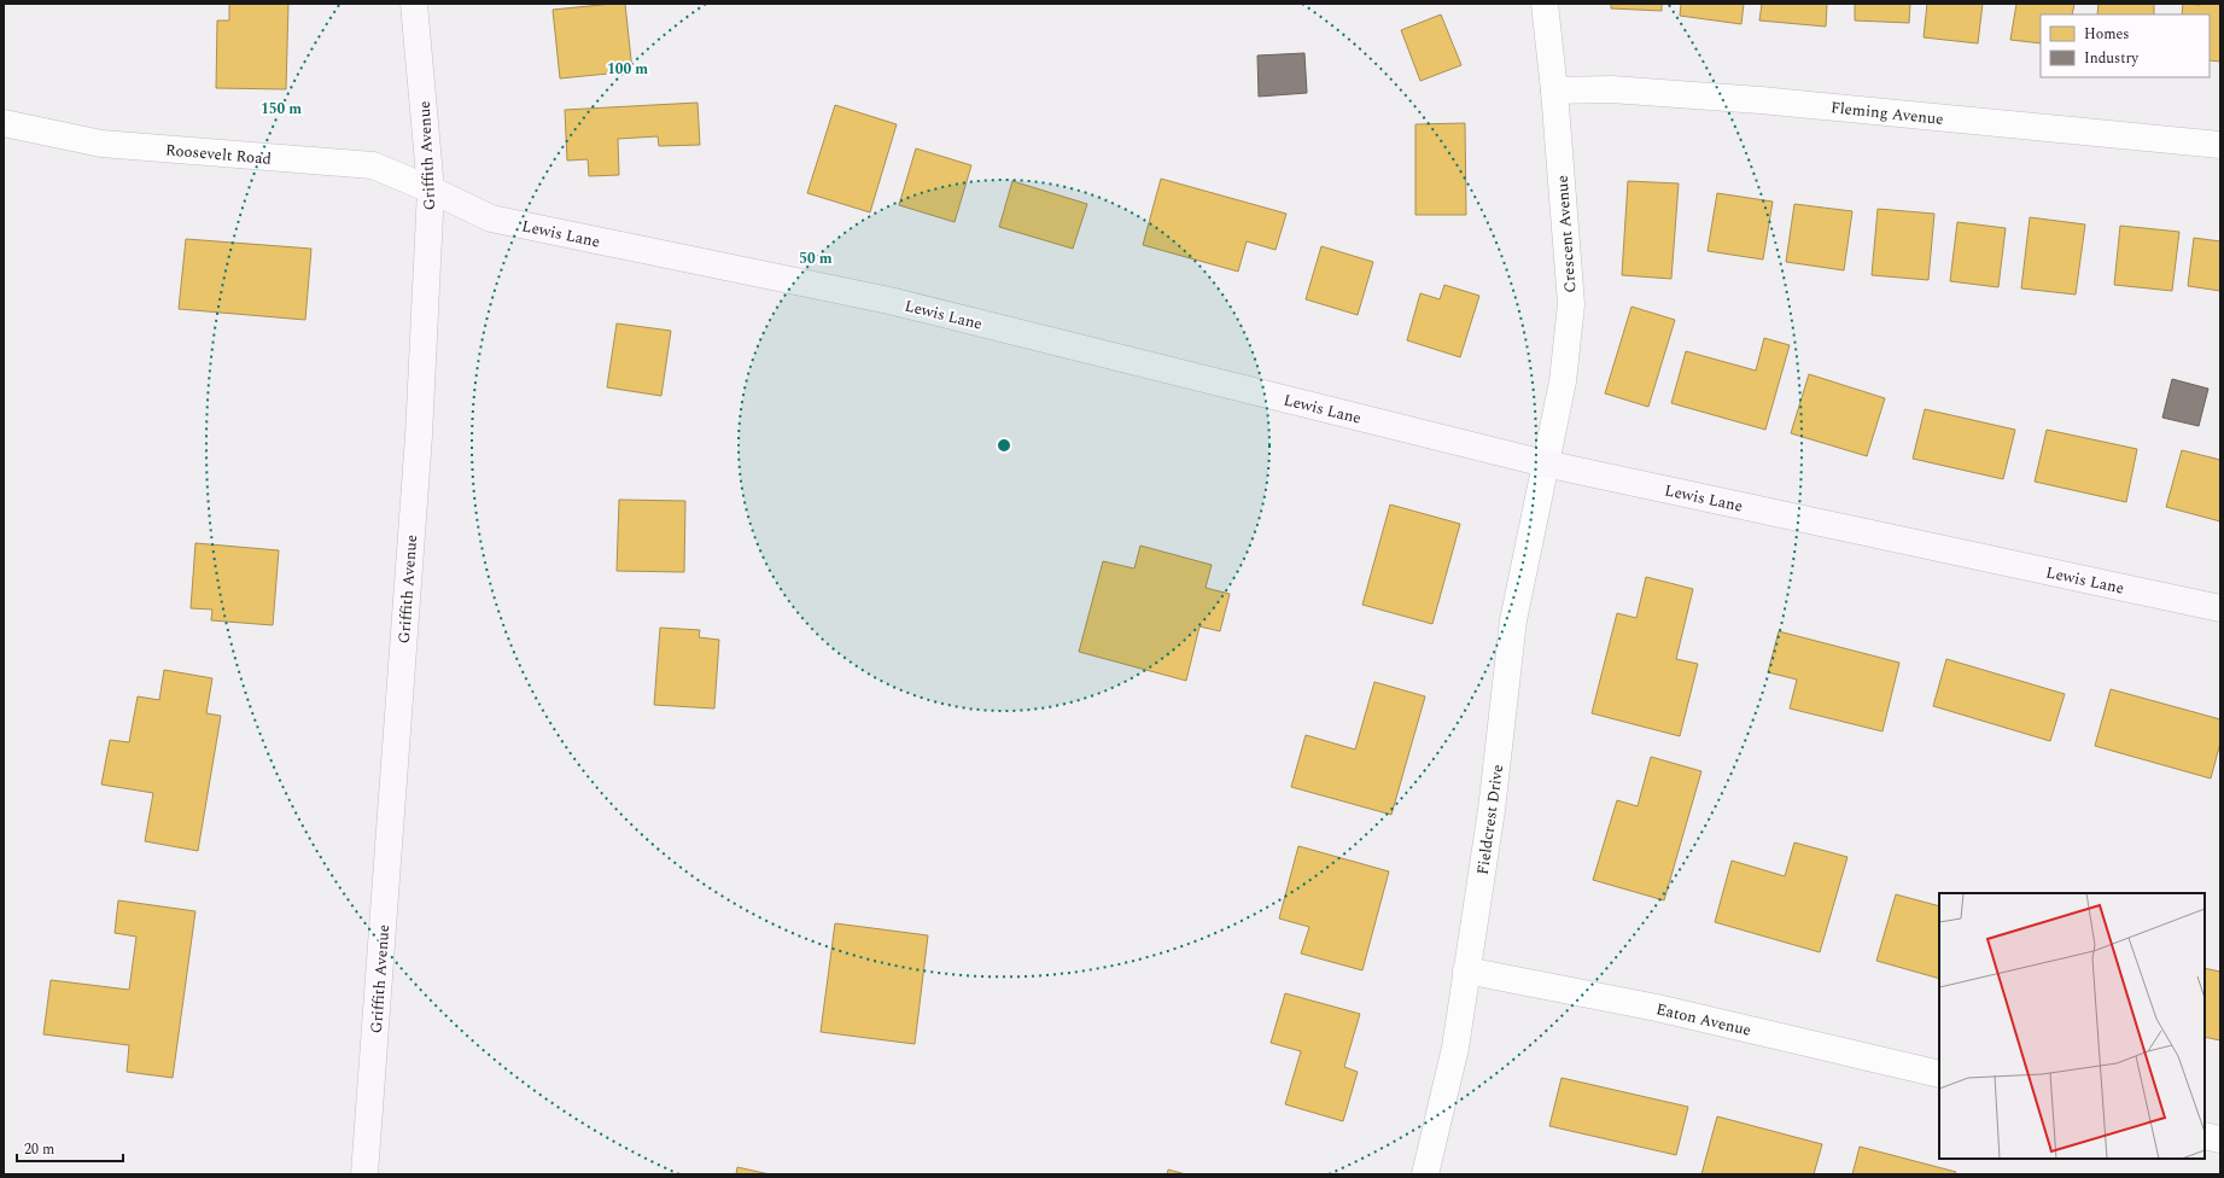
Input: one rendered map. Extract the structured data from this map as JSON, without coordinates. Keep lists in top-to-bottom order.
{
  "streets": {
    "street": [
      "Fleming Avenue",
      "Roosevelt Road",
      "Griffith Avenue",
      "Lewis Lane",
      "Crescent Avenue",
      "Fieldcrest Drive",
      "Eaton Avenue"
    ]
  },
  "crossings": [
    ["Fleming Avenue", "Crescent Avenue"],
    ["Roosevelt Road", "Griffith Avenue"],
    ["Roosevelt Road", "Lewis Lane"],
    ["Griffith Avenue", "Lewis Lane"],
    ["Lewis Lane", "Crescent Avenue"],
    ["Lewis Lane", "Fieldcrest Drive"],
    ["Crescent Avenue", "Fieldcrest Drive"],
    ["Fieldcrest Drive", "Eaton Avenue"]
  ],
  "legend": ["Homes", "Industry"],
  "scale_bar": "20 m",
  "rings": ["100 m", "150 m", "50 m"]
}
